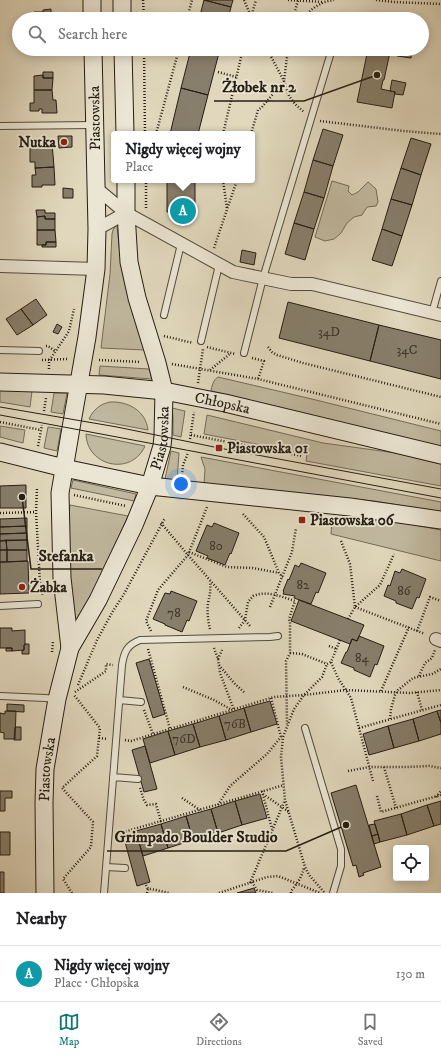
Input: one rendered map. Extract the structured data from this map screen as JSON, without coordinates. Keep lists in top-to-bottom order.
{
  "streets": {
    "street": ["Piastowska", "Chłopska"]
  },
  "crossings": [
    ["Piastowska", "Chłopska"]
  ],
  "places": {
    "other": [
      "Żłobek nr 2",
      "Nutka",
      "Stefanka",
      "Żabka",
      "Grimpado Boulder Studio"
    ],
    "transit": ["Piastowska 01", "Piastowska 06"]
  },
  "house_numbers": [
    "34D",
    "34C",
    "80",
    "82",
    "86",
    "78",
    "84",
    "76B",
    "76D"
  ],
  "page": {
    "search": "Search here",
    "popup": ["Nigdy więcej wojny", "Place"],
    "pins": "A",
    "heading": "Nearby",
    "list": [
      {
        "mark": "A",
        "name": "Nigdy więcej wojny",
        "note": "Place · Chłopska",
        "value": "130 m"
      }
    ],
    "nav": ["Map", "Directions", "Saved"]
  }
}
